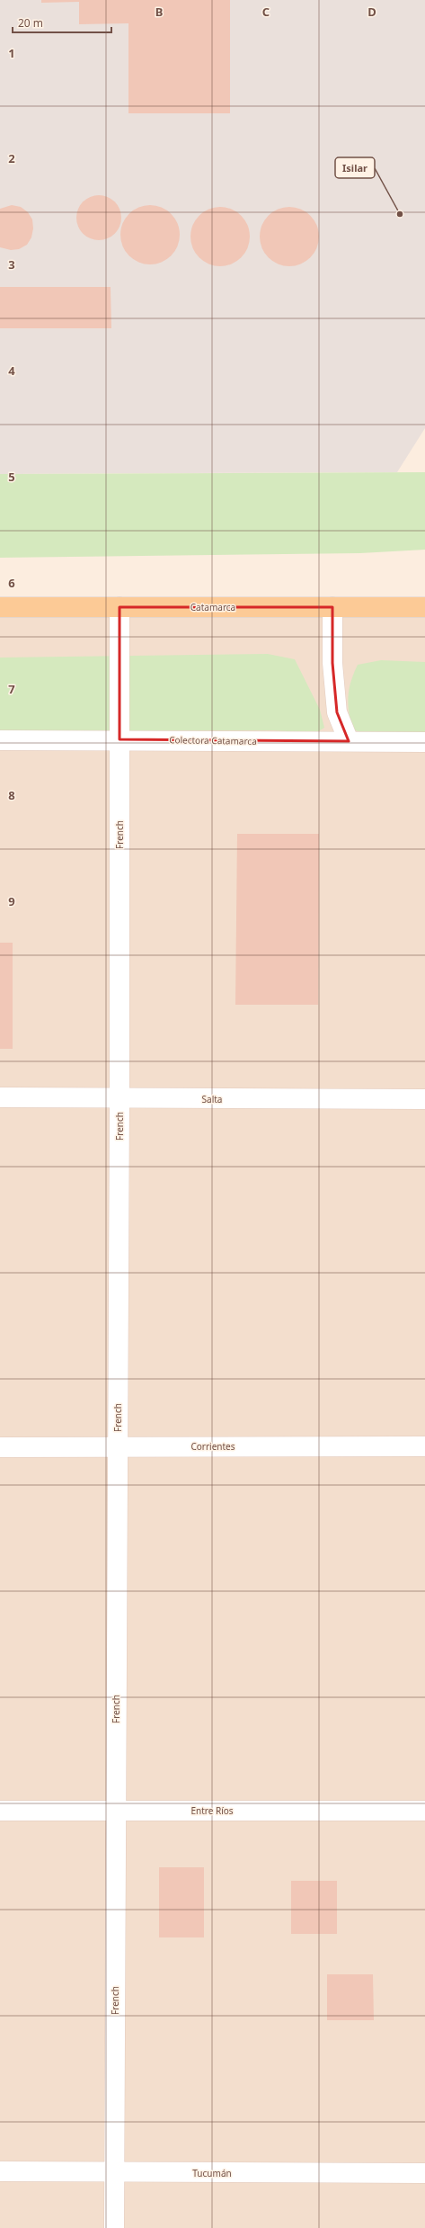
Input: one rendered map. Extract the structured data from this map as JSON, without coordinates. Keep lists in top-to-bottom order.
{
  "streets": {
    "main road": ["Catamarca"],
    "street": [
      "Colectora Catamarca",
      "French",
      "Salta",
      "Corrientes",
      "Entre Ríos",
      "Tucumán"
    ]
  },
  "crossings": [
    ["Catamarca", "French"],
    ["Colectora Catamarca", "French"],
    ["French", "Salta"],
    ["French", "Corrientes"],
    ["French", "Entre Ríos"],
    ["French", "Tucumán"]
  ],
  "places": ["Isilar"],
  "scale_bar": "20 m",
  "grid": {
    "columns": ["B", "C", "D"],
    "rows": [
      "1",
      "2",
      "3",
      "4",
      "5",
      "6",
      "7",
      "8",
      "9"
    ]
  }
}
